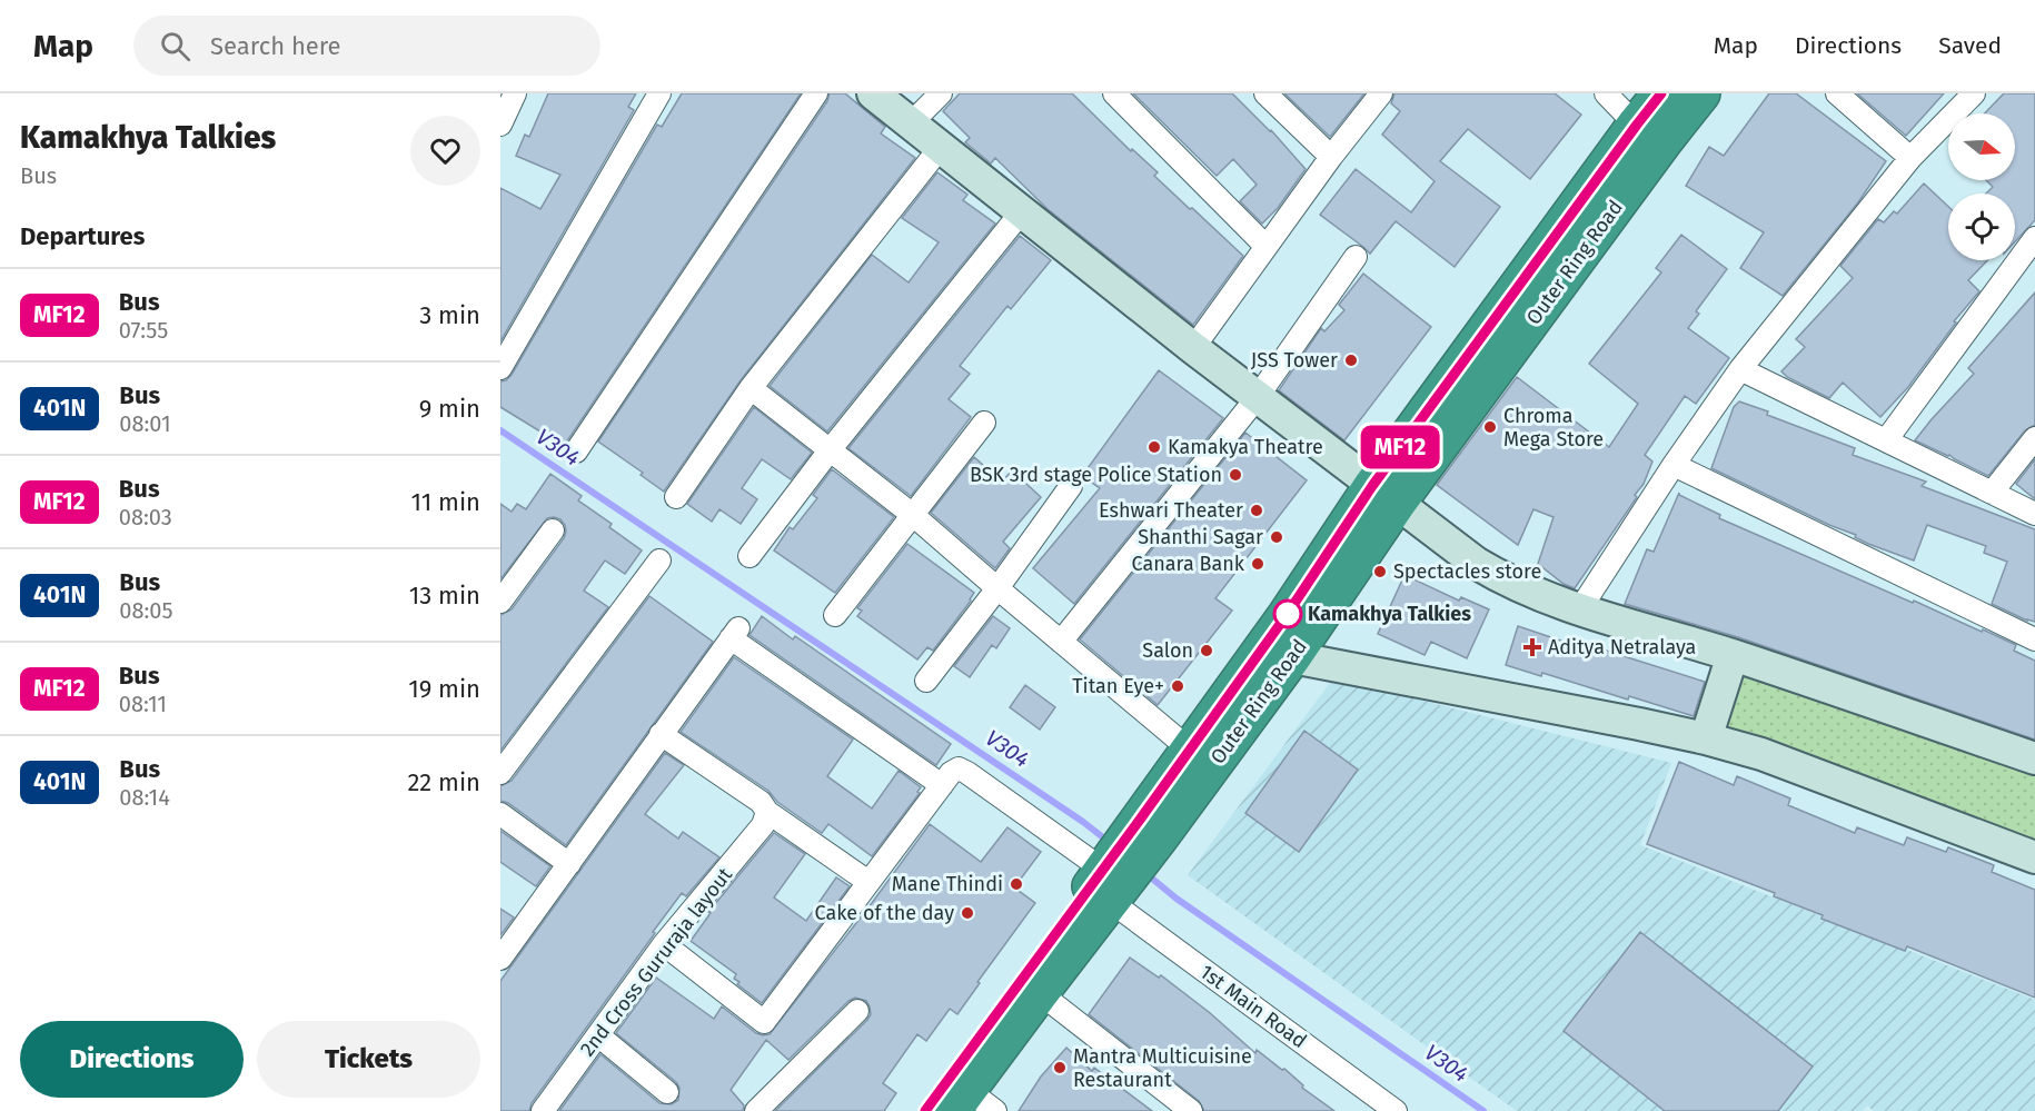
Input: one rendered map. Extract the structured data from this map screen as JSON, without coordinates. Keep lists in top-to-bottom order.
{
  "streets": {
    "highway": ["Outer Ring Road"],
    "street": ["2nd Cross Gururaja layout", "1st Main Road"]
  },
  "crossings": [
    ["Outer Ring Road", "1st Main Road"]
  ],
  "water": ["V304"],
  "places": {
    "other": [
      "JSS Tower",
      "Chroma Mega Store",
      "Kamakya Theatre",
      "BSK 3rd stage Police Station",
      "Eshwari Theater",
      "Shanthi Sagar",
      "Canara Bank",
      "Spectacles store",
      "Kamakhya Talkies",
      "Salon",
      "Titan Eye+",
      "Mane Thindi",
      "Cake of the day",
      "Mantra Multicuisine Restaurant"
    ],
    "health": ["Aditya Netralaya"]
  },
  "lines": ["bus line MF12"],
  "north": "right",
  "page": {
    "header": "Map",
    "search": "Search here",
    "nav": ["Map", "Directions", "Saved"],
    "heading": [
      ["Kamakhya Talkies", "Bus"],
      "Departures"
    ],
    "on_map": "MF12",
    "list": [
      {
        "mark": "MF12",
        "name": "Bus",
        "note": "07:55",
        "value": "3 min"
      },
      {
        "mark": "401N",
        "name": "Bus",
        "note": "08:01",
        "value": "9 min"
      },
      {
        "mark": "MF12",
        "name": "Bus",
        "note": "08:03",
        "value": "11 min"
      },
      {
        "mark": "401N",
        "name": "Bus",
        "note": "08:05",
        "value": "13 min"
      },
      {
        "mark": "MF12",
        "name": "Bus",
        "note": "08:11",
        "value": "19 min"
      },
      {
        "mark": "401N",
        "name": "Bus",
        "note": "08:14",
        "value": "22 min"
      }
    ],
    "buttons": ["Directions", "Tickets"]
  }
}
